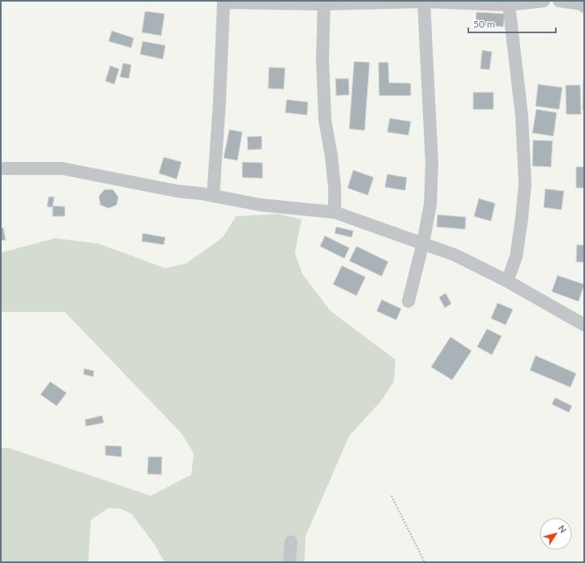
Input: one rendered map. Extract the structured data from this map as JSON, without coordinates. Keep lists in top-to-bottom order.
{
  "scale_bar": "50 m",
  "north": "top right"
}
